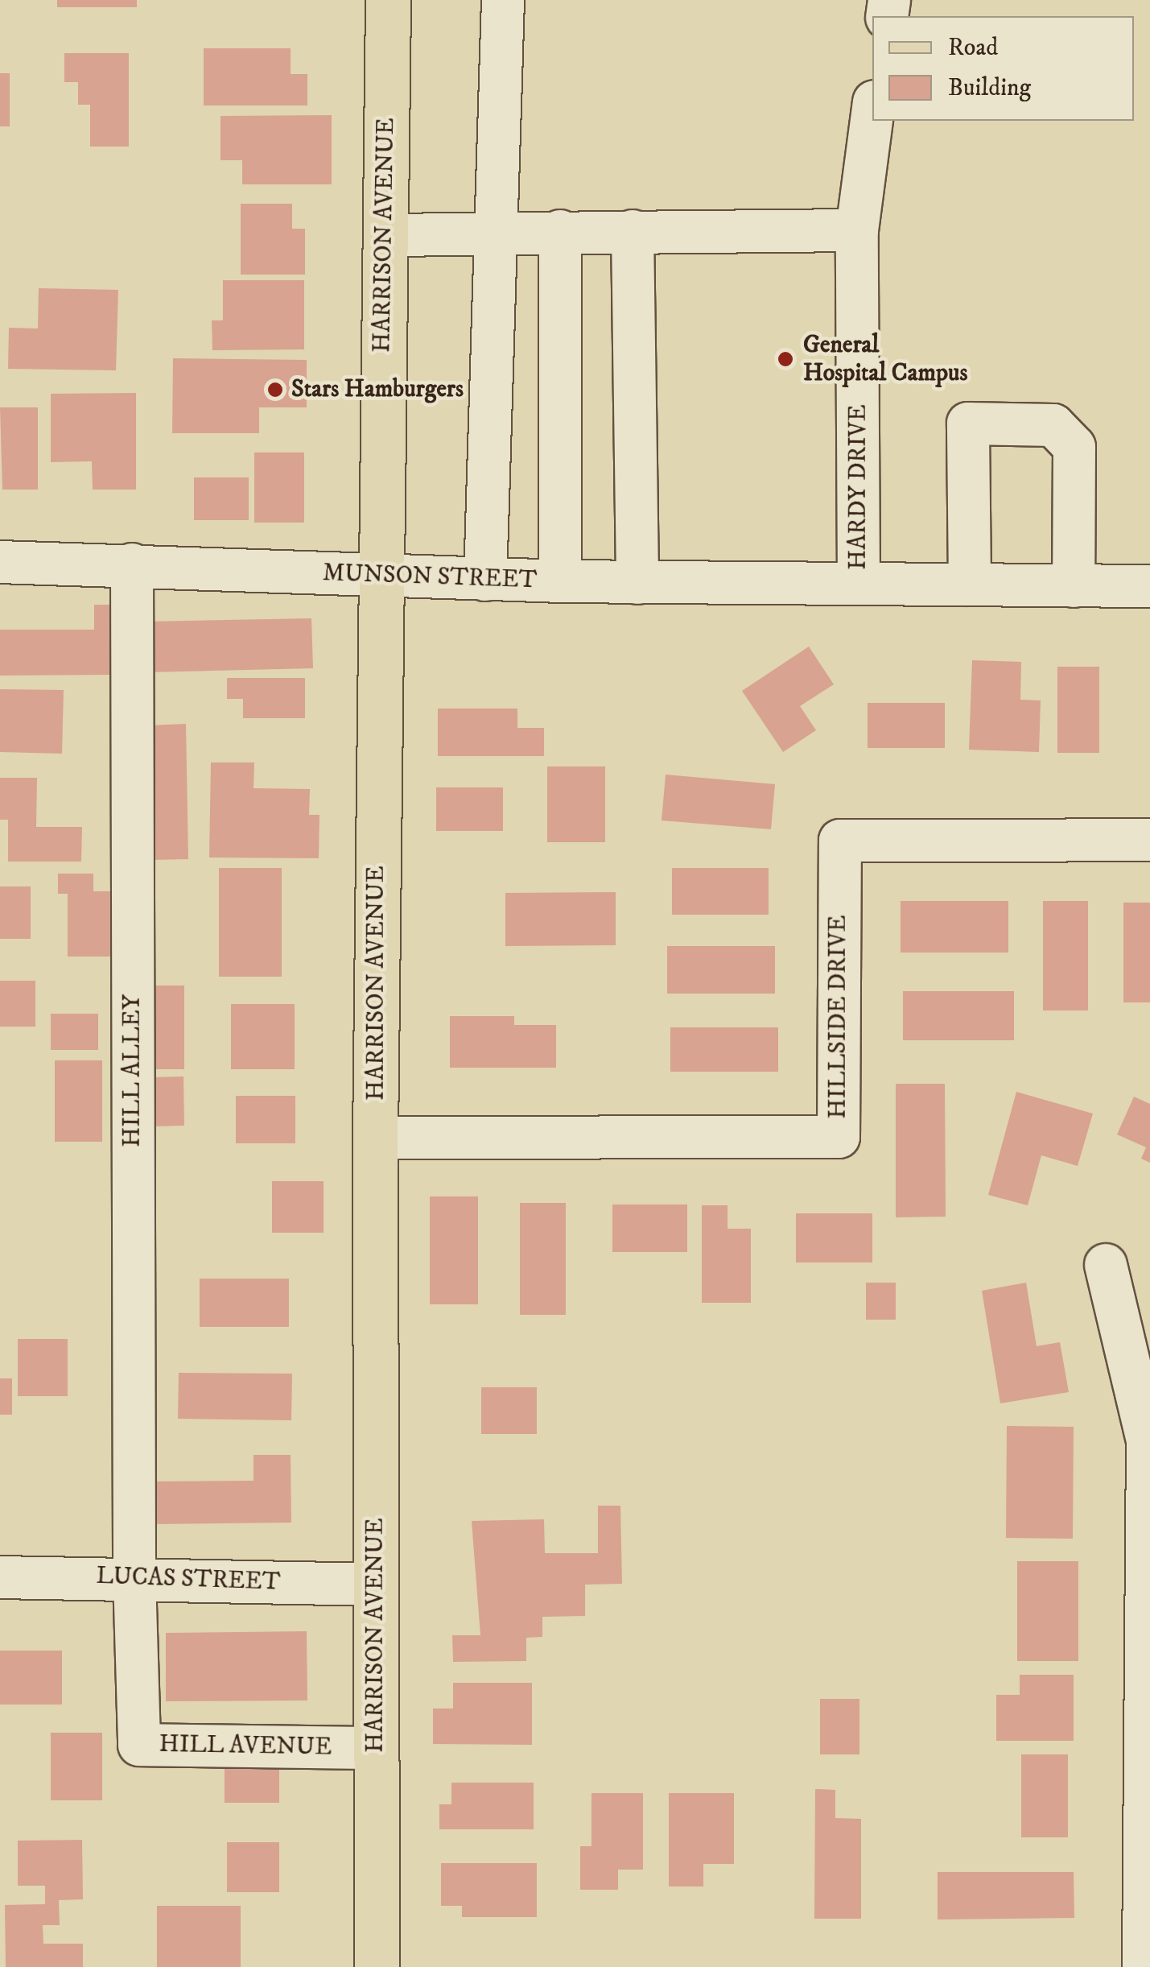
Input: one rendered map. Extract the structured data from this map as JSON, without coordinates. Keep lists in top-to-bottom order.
{
  "streets": {
    "main road": ["HARRISON AVENUE"],
    "street": [
      "HARDY DRIVE",
      "MUNSON STREET",
      "HILLSIDE DRIVE",
      "HILL ALLEY",
      "LUCAS STREET",
      "HILL AVENUE"
    ]
  },
  "crossings": [
    ["HARRISON AVENUE", "MUNSON STREET"],
    ["HARRISON AVENUE", "HILLSIDE DRIVE"],
    ["HARRISON AVENUE", "LUCAS STREET"],
    ["HARRISON AVENUE", "HILL AVENUE"],
    ["HARDY DRIVE", "MUNSON STREET"],
    ["MUNSON STREET", "HILL ALLEY"],
    ["HILL ALLEY", "LUCAS STREET"],
    ["HILL ALLEY", "HILL AVENUE"],
    ["LUCAS STREET", "HILL AVENUE"]
  ],
  "places": ["General Hospital Campus", "Stars Hamburgers"],
  "legend": ["Road", "Building"]
}
